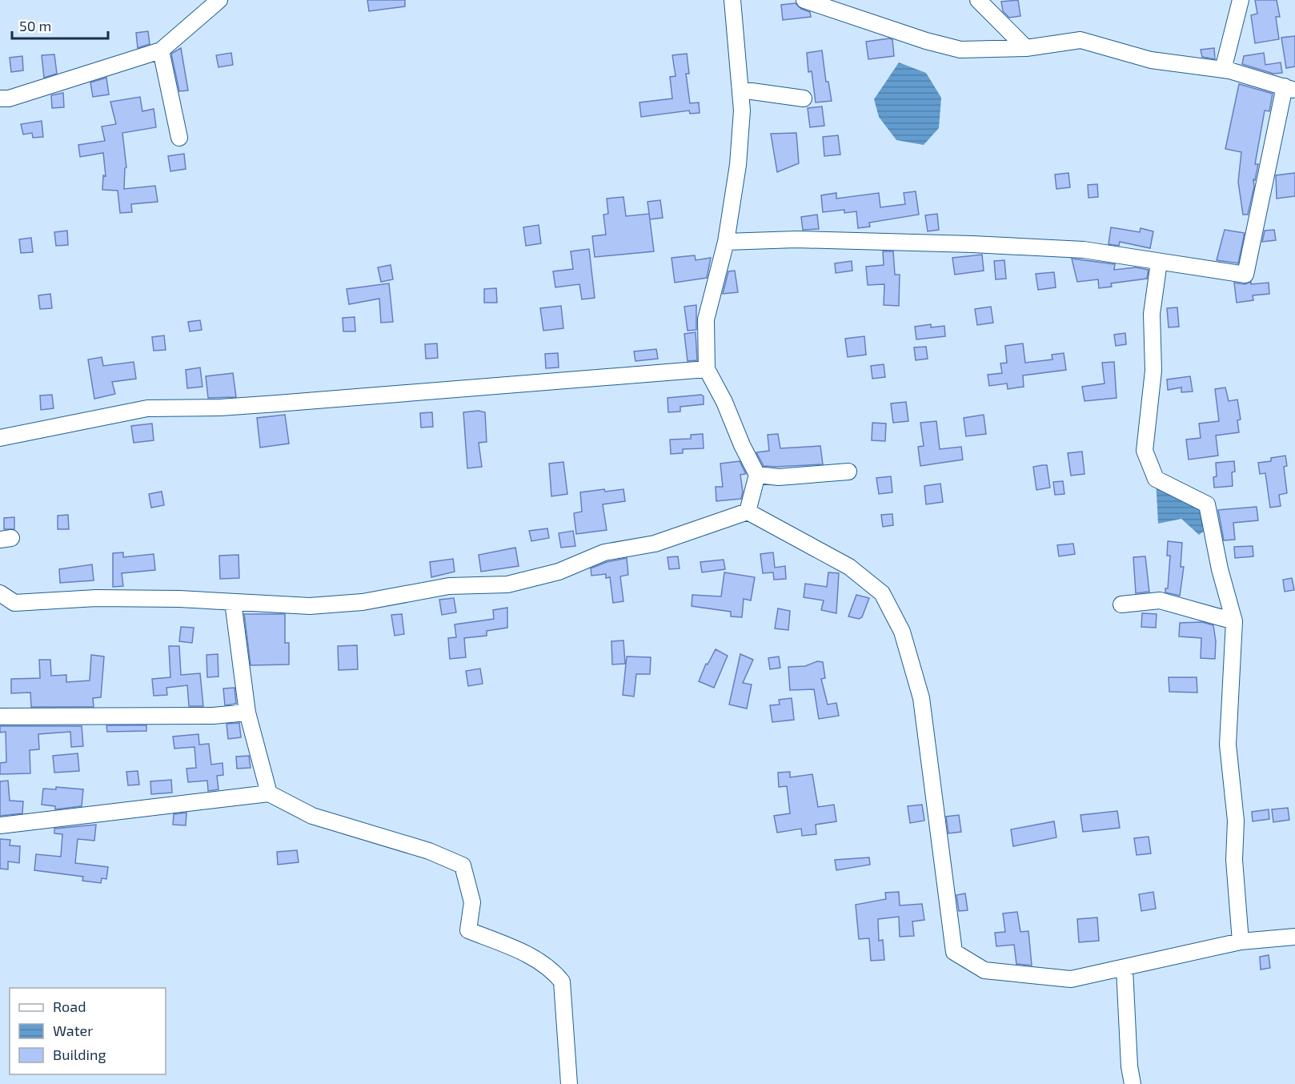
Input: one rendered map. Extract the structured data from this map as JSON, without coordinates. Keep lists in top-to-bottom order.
{
  "legend": ["Road", "Water", "Building"],
  "scale_bar": "50 m"
}
